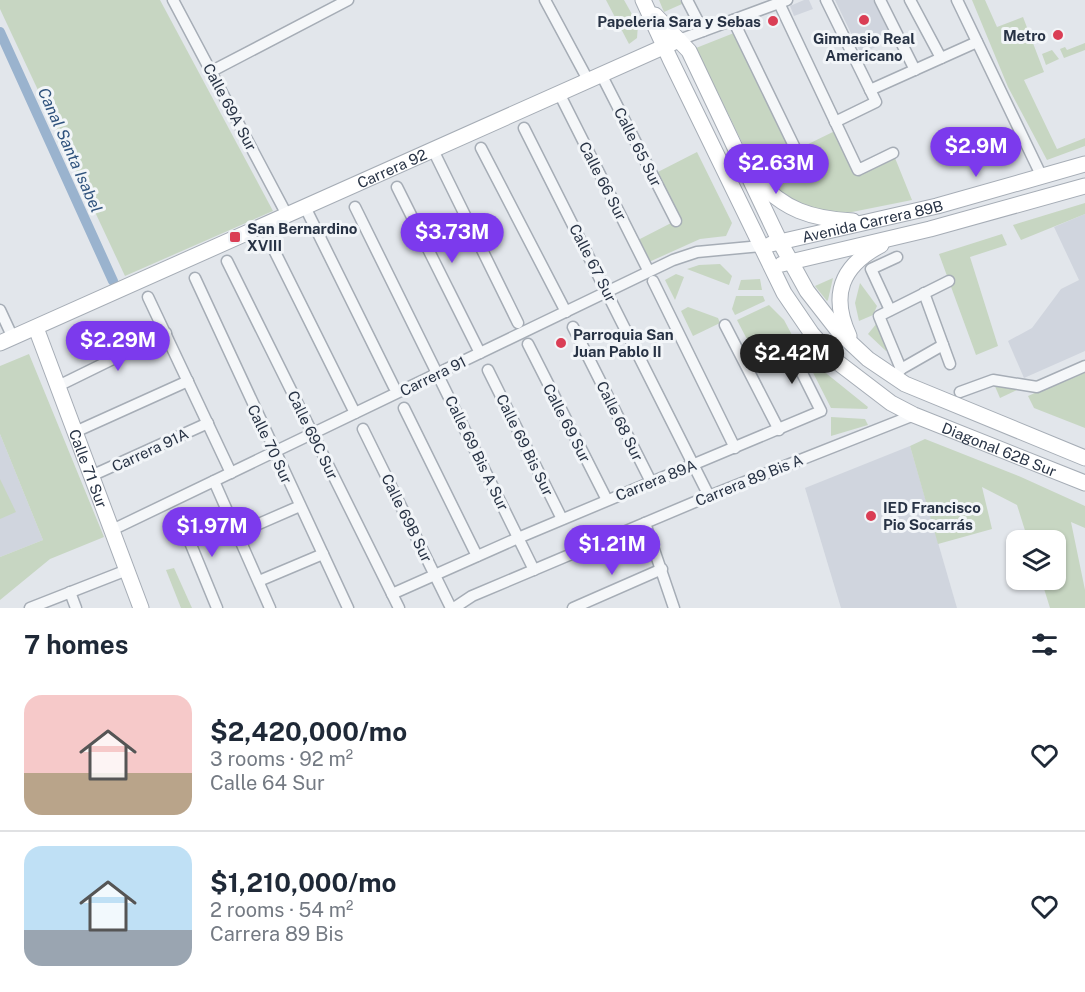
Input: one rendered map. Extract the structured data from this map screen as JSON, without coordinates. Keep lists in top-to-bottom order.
{
  "streets": {
    "main road": [
      "Carrera 92",
      "Avenida Carrera 89B",
      "Diagonal 62B Sur",
      "Calle 71 Sur"
    ],
    "street": [
      "Calle 69A Sur",
      "Calle 65 Sur",
      "Calle 66 Sur",
      "Calle 67 Sur",
      "Carrera 91",
      "Calle 68 Sur",
      "Calle 69 Sur",
      "Calle 69C Sur",
      "Calle 70 Sur",
      "Calle 69 Bis Sur",
      "Carrera 91A",
      "Calle 69 Bis A Sur",
      "Carrera 89A",
      "Carrera 89 Bis A",
      "Calle 69B Sur"
    ]
  },
  "crossings": [
    ["Calle 69A Sur", "Carrera 92"],
    ["Calle 65 Sur", "Carrera 92"],
    ["Carrera 92", "Calle 66 Sur"],
    ["Carrera 92", "Diagonal 62B Sur"],
    ["Carrera 92", "Calle 71 Sur"],
    ["Avenida Carrera 89B", "Carrera 91"],
    ["Avenida Carrera 89B", "Diagonal 62B Sur"],
    ["Calle 67 Sur", "Carrera 91"],
    ["Calle 67 Sur", "Carrera 89A"],
    ["Calle 67 Sur", "Carrera 89 Bis A"],
    ["Carrera 91", "Calle 69C Sur"],
    ["Carrera 91", "Calle 70 Sur"],
    ["Carrera 91", "Diagonal 62B Sur"],
    ["Carrera 91", "Calle 69 Bis A Sur"],
    ["Carrera 91", "Calle 71 Sur"],
    ["Calle 68 Sur", "Carrera 89A"],
    ["Calle 69 Sur", "Carrera 89A"],
    ["Calle 69C Sur", "Carrera 89A"],
    ["Calle 69 Bis Sur", "Carrera 89A"],
    ["Diagonal 62B Sur", "Carrera 89 Bis A"],
    ["Carrera 91A", "Calle 71 Sur"],
    ["Calle 69 Bis A Sur", "Carrera 89A"],
    ["Calle 69 Bis A Sur", "Carrera 89 Bis A"],
    ["Carrera 89A", "Calle 69B Sur"],
    ["Carrera 89 Bis A", "Calle 69B Sur"]
  ],
  "water": ["Canal Santa Isabel"],
  "places": {
    "other": [
      "Gimnasio Real Americano",
      "Papeleria Sara y Sebas",
      "Metro",
      "Parroquia San Juan Pablo II",
      "IED Francisco Pio Socarrás"
    ],
    "transit": ["San Bernardino XVIII"]
  },
  "page": {
    "price": [
      "$2.9M",
      "$2.63M",
      "$3.73M",
      "$2.29M",
      "$2.42M",
      "$1.97M",
      "$1.21M"
    ],
    "heading": "7 homes",
    "list": [
      {
        "name": "$2,420,000/mo",
        "note": "3 rooms · 92 m² · Calle 64 Sur"
      },
      {
        "name": "$1,210,000/mo",
        "note": "2 rooms · 54 m² · Carrera 89 Bis"
      }
    ]
  }
}
